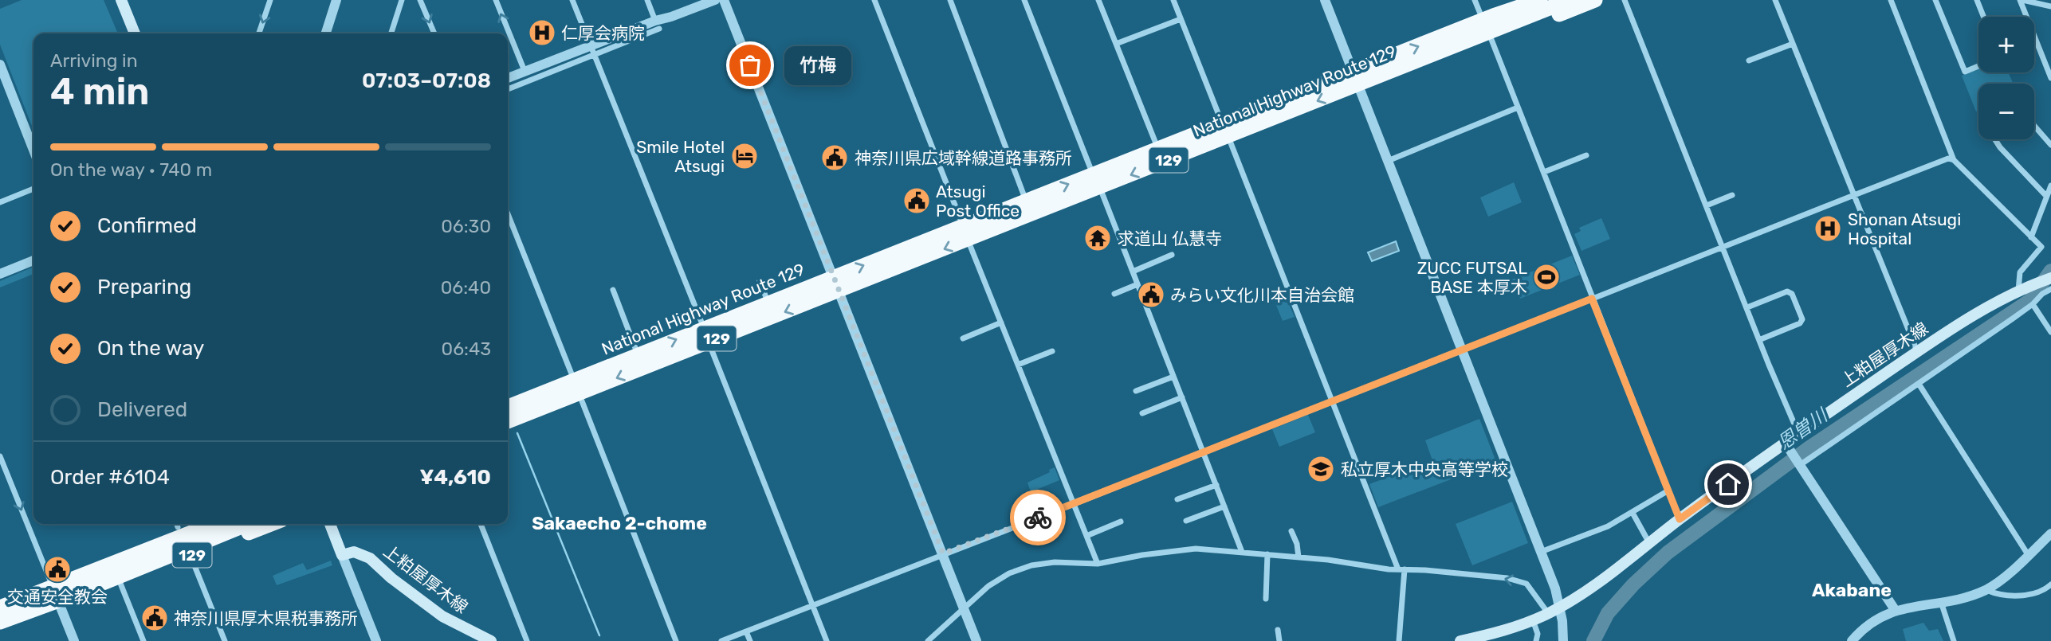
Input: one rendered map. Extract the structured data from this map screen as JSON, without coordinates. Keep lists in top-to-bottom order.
{
  "streets": {
    "highway": ["National Highway Route 129", "129"],
    "main road": ["上粕屋厚木線"]
  },
  "crossings": [
    ["National Highway Route 129", "129"]
  ],
  "districts": ["Sakaecho 2-chome", "Akabane"],
  "water": ["恩曽川"],
  "places": {
    "hospital": ["仁厚会病院", "Shonan Atsugi Hospital"],
    "other": ["竹梅"],
    "hotel": ["Smile Hotel Atsugi"],
    "public building": [
      "神奈川県広域幹線道路事務所",
      "Atsugi Post Office",
      "みらい文化川本自治会館",
      "交通安全教会",
      "神奈川県厚木県税事務所"
    ],
    "temple": ["求道山 仏慧寺"],
    "sports": ["ZUCC FUTSAL BASE 本厚木"],
    "school or university": ["私立厚木中央高等学校"]
  },
  "page": {
    "map_buttons": ["+", "−"],
    "heading": ["4 min", "Arriving in", "07:03–07:08"],
    "panel": ["Order #6104", "¥4,610"],
    "bubble": "竹梅",
    "bar": "On the way · 740 m",
    "list": [
      ["Confirmed", "06:30"],
      ["Preparing", "06:40"],
      ["On the way", "06:43"],
      "Delivered"
    ]
  }
}
